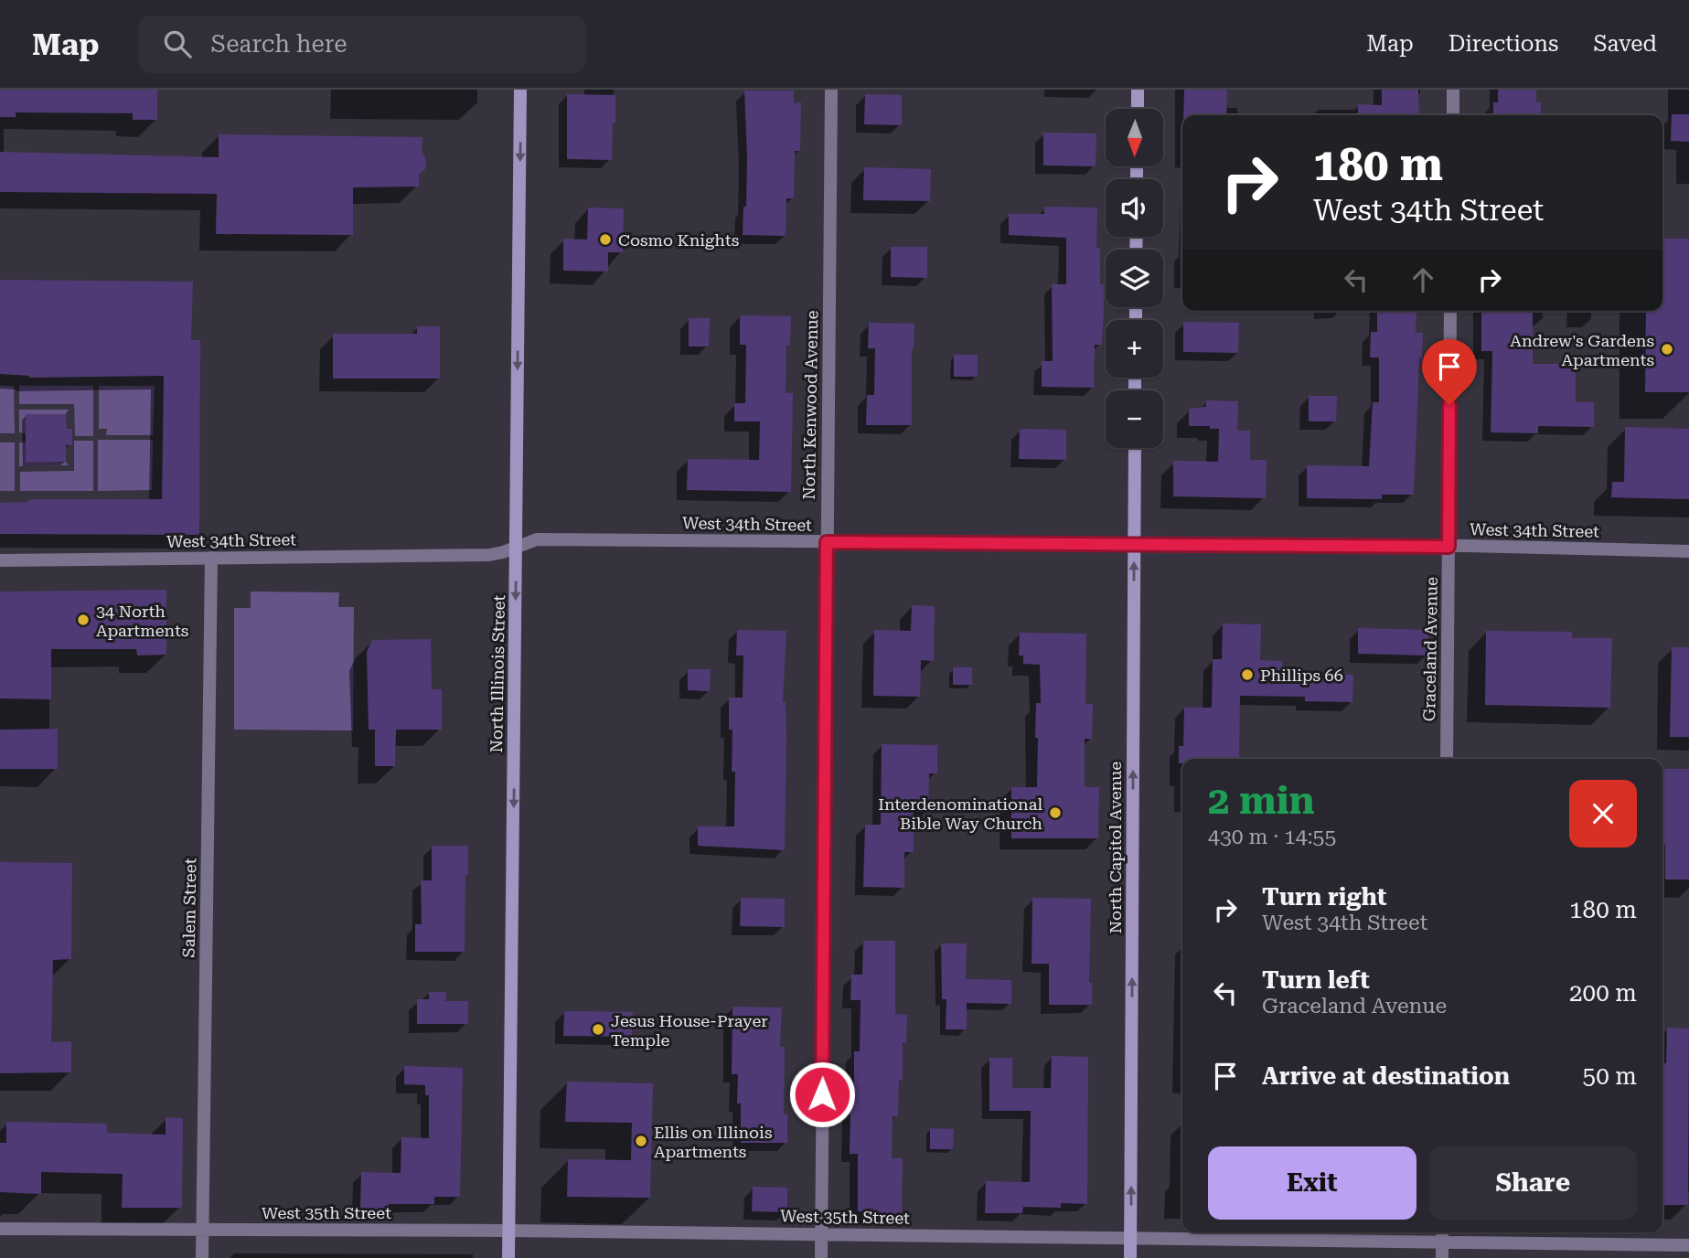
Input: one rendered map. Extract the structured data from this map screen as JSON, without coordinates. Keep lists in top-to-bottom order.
{
  "streets": {
    "main road": ["North Illinois Street", "North Capitol Avenue"],
    "street": [
      "North Kenwood Avenue",
      "West 34th Street",
      "Graceland Avenue",
      "Salem Street",
      "West 35th Street"
    ]
  },
  "crossings": [
    ["North Kenwood Avenue", "West 34th Street"],
    ["North Kenwood Avenue", "West 35th Street"],
    ["West 34th Street", "Graceland Avenue"],
    ["West 34th Street", "North Illinois Street"],
    ["West 34th Street", "North Capitol Avenue"],
    ["West 34th Street", "Salem Street"],
    ["North Illinois Street", "West 35th Street"],
    ["North Capitol Avenue", "West 35th Street"],
    ["Salem Street", "West 35th Street"]
  ],
  "one_way": ["North Illinois Street", "North Capitol Avenue"],
  "places": [
    "Cosmo Knights",
    "Andrew's Gardens Apartments",
    "34 North Apartments",
    "Phillips 66",
    "Interdenominational Bible Way Church",
    "Jesus House-Prayer Temple",
    "Ellis on Illinois Apartments"
  ],
  "north": "bottom",
  "page": {
    "header": "Map",
    "search": "Search here",
    "nav": ["Map", "Directions", "Saved"],
    "map_buttons": ["+", "−"],
    "turn": ["180 m", "West 34th Street"],
    "heading": ["2 min", "430 m · 14:55"],
    "list": [
      {
        "name": "Turn right",
        "note": "West 34th Street",
        "value": "180 m"
      },
      {
        "name": "Turn left",
        "note": "Graceland Avenue",
        "value": "200 m"
      },
      {
        "name": "Arrive at destination",
        "value": "50 m"
      }
    ],
    "buttons": ["Exit", "Share"]
  }
}
